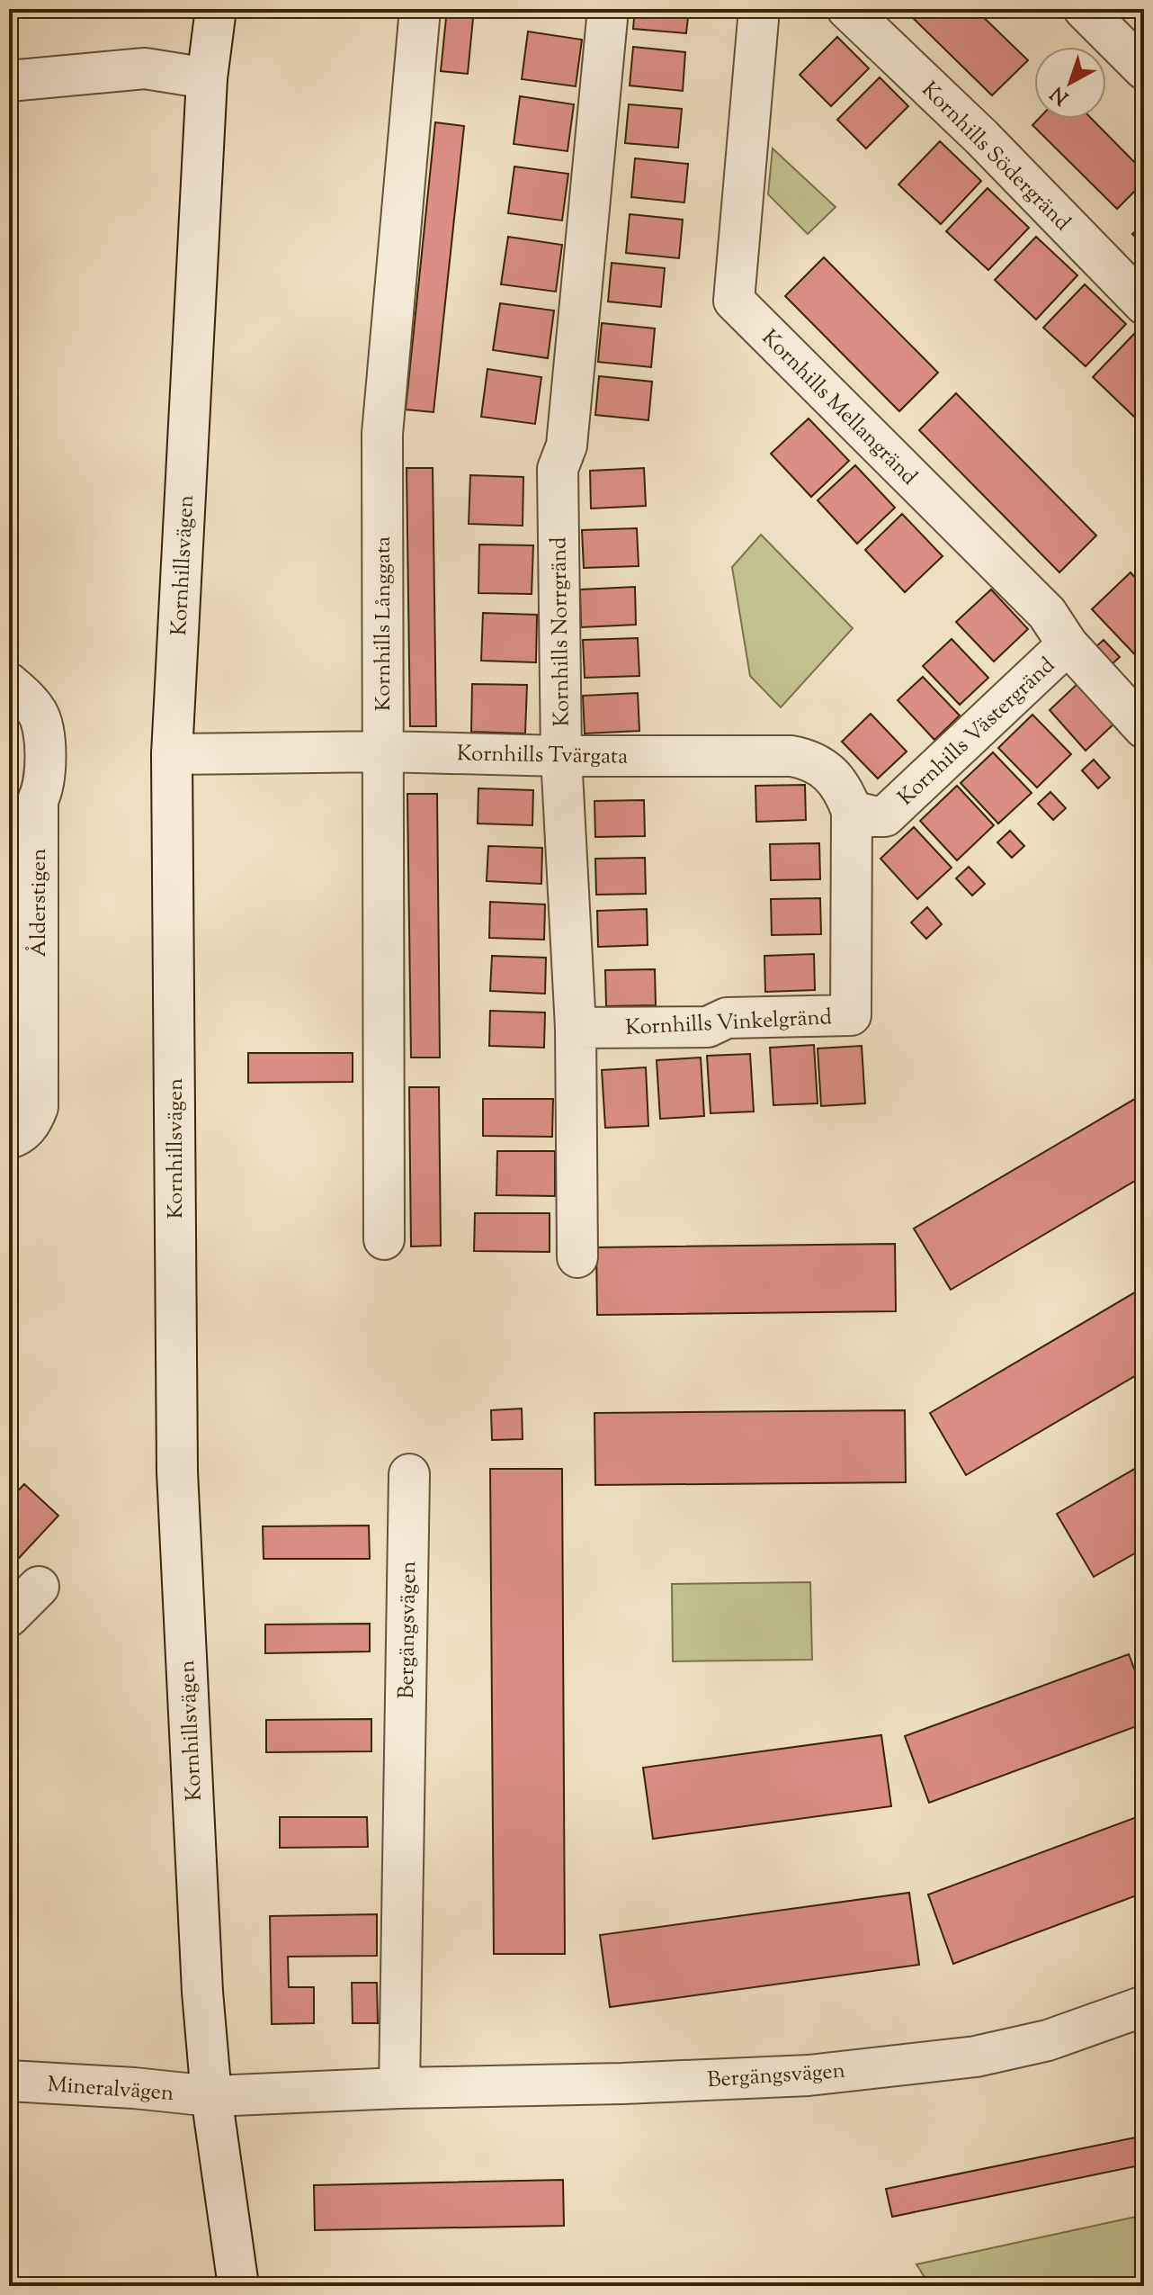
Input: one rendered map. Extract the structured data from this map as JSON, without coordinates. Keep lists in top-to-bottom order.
{
  "streets": {
    "street": [
      "Kornhills Södergränd",
      "Kornhills Mellangränd",
      "Kornhillsvägen",
      "Kornhills Långgata",
      "Kornhills Norrgränd",
      "Kornhills Västergränd",
      "Kornhills Tvärgata",
      "Ålderstigen",
      "Kornhills Vinkelgränd",
      "Bergängsvägen",
      "Mineralvägen"
    ]
  },
  "crossings": [
    ["Kornhills Mellangränd", "Kornhills Västergränd"],
    ["Kornhillsvägen", "Kornhills Tvärgata"],
    ["Kornhillsvägen", "Bergängsvägen"],
    ["Kornhillsvägen", "Mineralvägen"],
    ["Kornhills Långgata", "Kornhills Tvärgata"],
    ["Kornhills Norrgränd", "Kornhills Tvärgata"],
    ["Kornhills Norrgränd", "Kornhills Vinkelgränd"],
    ["Kornhills Västergränd", "Kornhills Tvärgata"],
    ["Kornhills Västergränd", "Kornhills Vinkelgränd"],
    ["Kornhills Tvärgata", "Kornhills Vinkelgränd"],
    ["Bergängsvägen", "Mineralvägen"]
  ],
  "north": "bottom left"
}
